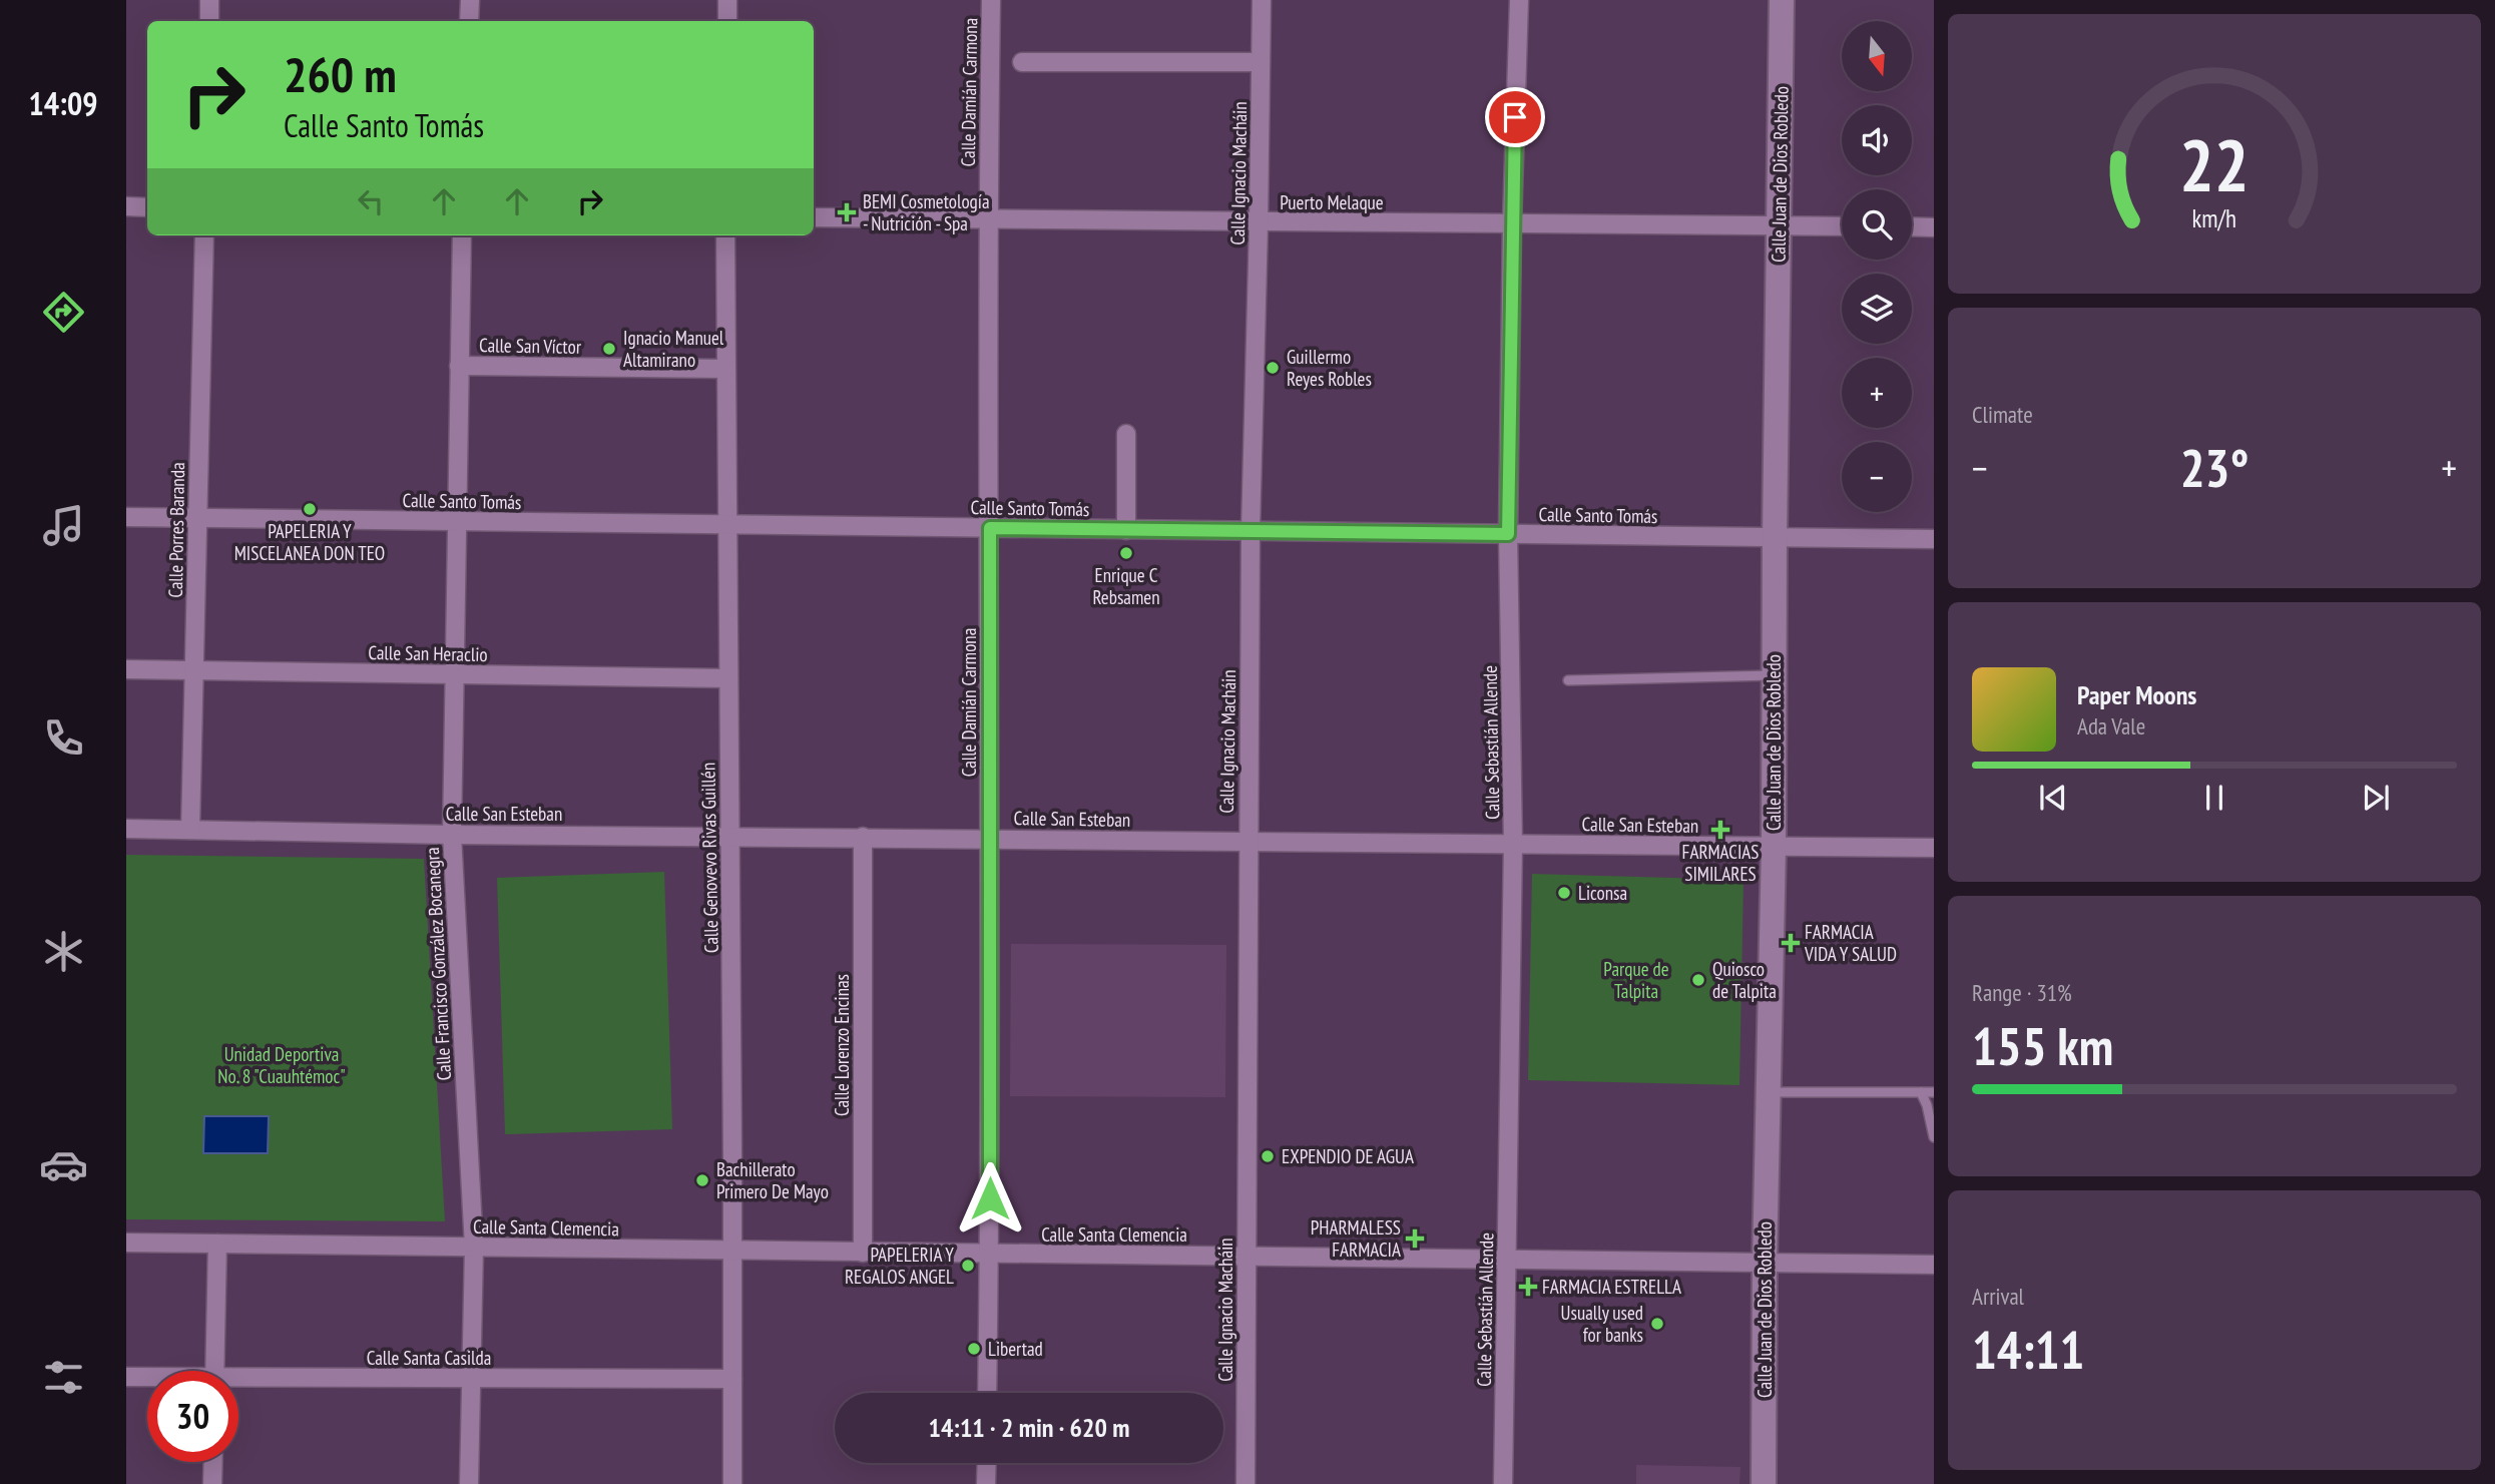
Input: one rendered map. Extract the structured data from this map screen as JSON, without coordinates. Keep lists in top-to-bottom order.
{
  "streets": {
    "street": [
      "Calle Damián Carmona",
      "Calle Ignacio Macháin",
      "Calle Juan de Dios Robledo",
      "Puerto Melaque",
      "Calle San Víctor",
      "Calle Santo Tomás",
      "Calle Porres Baranda",
      "Calle San Heraclio",
      "Calle Sebastián Allende",
      "Calle San Esteban",
      "Calle Genovevo Rivas Guillén",
      "Calle Francisco González Bocanegra",
      "Calle Lorenzo Encinas",
      "Calle Santa Clemencia",
      "Calle Santa Casilda"
    ]
  },
  "crossings": [
    ["Calle Damián Carmona", "Puerto Melaque"],
    ["Calle Damián Carmona", "Calle Santo Tomás"],
    ["Calle Damián Carmona", "Calle San Esteban"],
    ["Calle Damián Carmona", "Calle Santa Clemencia"],
    ["Calle Ignacio Macháin", "Puerto Melaque"],
    ["Calle Ignacio Macháin", "Calle Santo Tomás"],
    ["Calle Ignacio Macháin", "Calle San Esteban"],
    ["Calle Ignacio Macháin", "Calle Santa Clemencia"],
    ["Calle Juan de Dios Robledo", "Puerto Melaque"],
    ["Calle Juan de Dios Robledo", "Calle Santo Tomás"],
    ["Calle Juan de Dios Robledo", "Calle San Esteban"],
    ["Calle Juan de Dios Robledo", "Calle Santa Clemencia"],
    ["Puerto Melaque", "Calle Sebastián Allende"],
    ["Calle San Víctor", "Calle Genovevo Rivas Guillén"],
    ["Calle San Víctor", "Calle Francisco González Bocanegra"],
    ["Calle Santo Tomás", "Calle Porres Baranda"],
    ["Calle Santo Tomás", "Calle Sebastián Allende"],
    ["Calle Santo Tomás", "Calle Genovevo Rivas Guillén"],
    ["Calle Santo Tomás", "Calle Francisco González Bocanegra"],
    ["Calle Porres Baranda", "Calle San Heraclio"],
    ["Calle Porres Baranda", "Calle San Esteban"],
    ["Calle San Heraclio", "Calle Genovevo Rivas Guillén"],
    ["Calle San Heraclio", "Calle Francisco González Bocanegra"],
    ["Calle Sebastián Allende", "Calle San Esteban"],
    ["Calle Sebastián Allende", "Calle Santa Clemencia"],
    ["Calle San Esteban", "Calle Genovevo Rivas Guillén"],
    ["Calle San Esteban", "Calle Francisco González Bocanegra"],
    ["Calle San Esteban", "Calle Lorenzo Encinas"],
    ["Calle Genovevo Rivas Guillén", "Calle Santa Clemencia"],
    ["Calle Genovevo Rivas Guillén", "Calle Santa Casilda"],
    ["Calle Francisco González Bocanegra", "Calle Santa Clemencia"],
    ["Calle Francisco González Bocanegra", "Calle Santa Casilda"],
    ["Calle Lorenzo Encinas", "Calle Santa Clemencia"]
  ],
  "parks": ["Parque de Talpita", "Unidad Deportiva No. 8 \"Cuauhtémoc\""],
  "places": {
    "health": [
      "BEMI Cosmetología - Nutrición - Spa",
      "FARMACIAS SIMILARES",
      "FARMACIA VIDA Y SALUD",
      "PHARMALESS FARMACIA",
      "FARMACIA ESTRELLA"
    ],
    "other": [
      "Ignacio Manuel Altamirano",
      "Guillermo Reyes Robles",
      "PAPELERIA Y MISCELANEA DON TEO",
      "Enrique C Rebsamen",
      "Liconsa",
      "Quiosco de Talpita",
      "EXPENDIO DE AGUA",
      "Bachillerato Primero De Mayo",
      "PAPELERIA Y REGALOS ANGEL",
      "Usually used for banks",
      "Libertad"
    ]
  },
  "north": "bottom",
  "page": {
    "tabs": "14:09",
    "map_buttons": ["+", "−"],
    "turn": ["260 m", "Calle Santo Tomás"],
    "tile": [
      "Climate",
      ["Range · 31%", "155 km"],
      ["Arrival", "14:11"]
    ],
    "heat": ["−", "23°", "+"],
    "song": ["Paper Moons", "Ada Vale"],
    "limit": "30",
    "trip": "14:11 · 2 min · 620 m",
    "gauge": ["22", "km/h"]
  }
}
